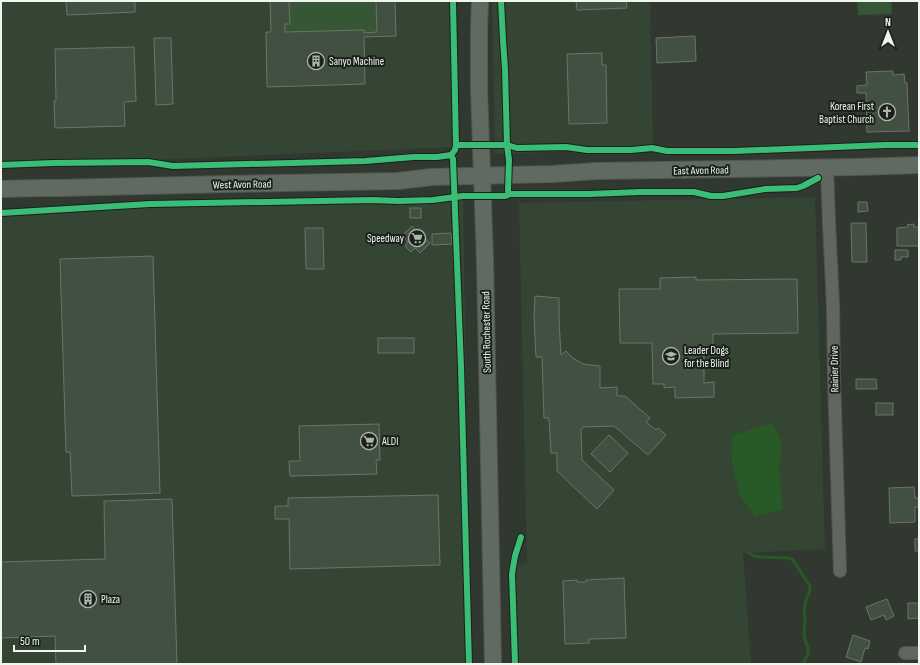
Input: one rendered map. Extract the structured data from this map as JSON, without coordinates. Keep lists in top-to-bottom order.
{
  "streets": {
    "main road": ["East Avon Road", "West Avon Road", "South Rochester Road"],
    "street": ["Rainier Drive"]
  },
  "crossings": [
    ["East Avon Road", "West Avon Road"],
    ["East Avon Road", "South Rochester Road"],
    ["East Avon Road", "Rainier Drive"],
    ["West Avon Road", "South Rochester Road"]
  ],
  "places": {
    "building": ["Sanyo Machine", "Plaza"],
    "church": ["Korean First Baptist Church"],
    "supermarket": ["Speedway", "ALDI"],
    "school or university": ["Leader Dogs for the Blind"]
  },
  "scale_bar": "50 m",
  "north": "top"
}
